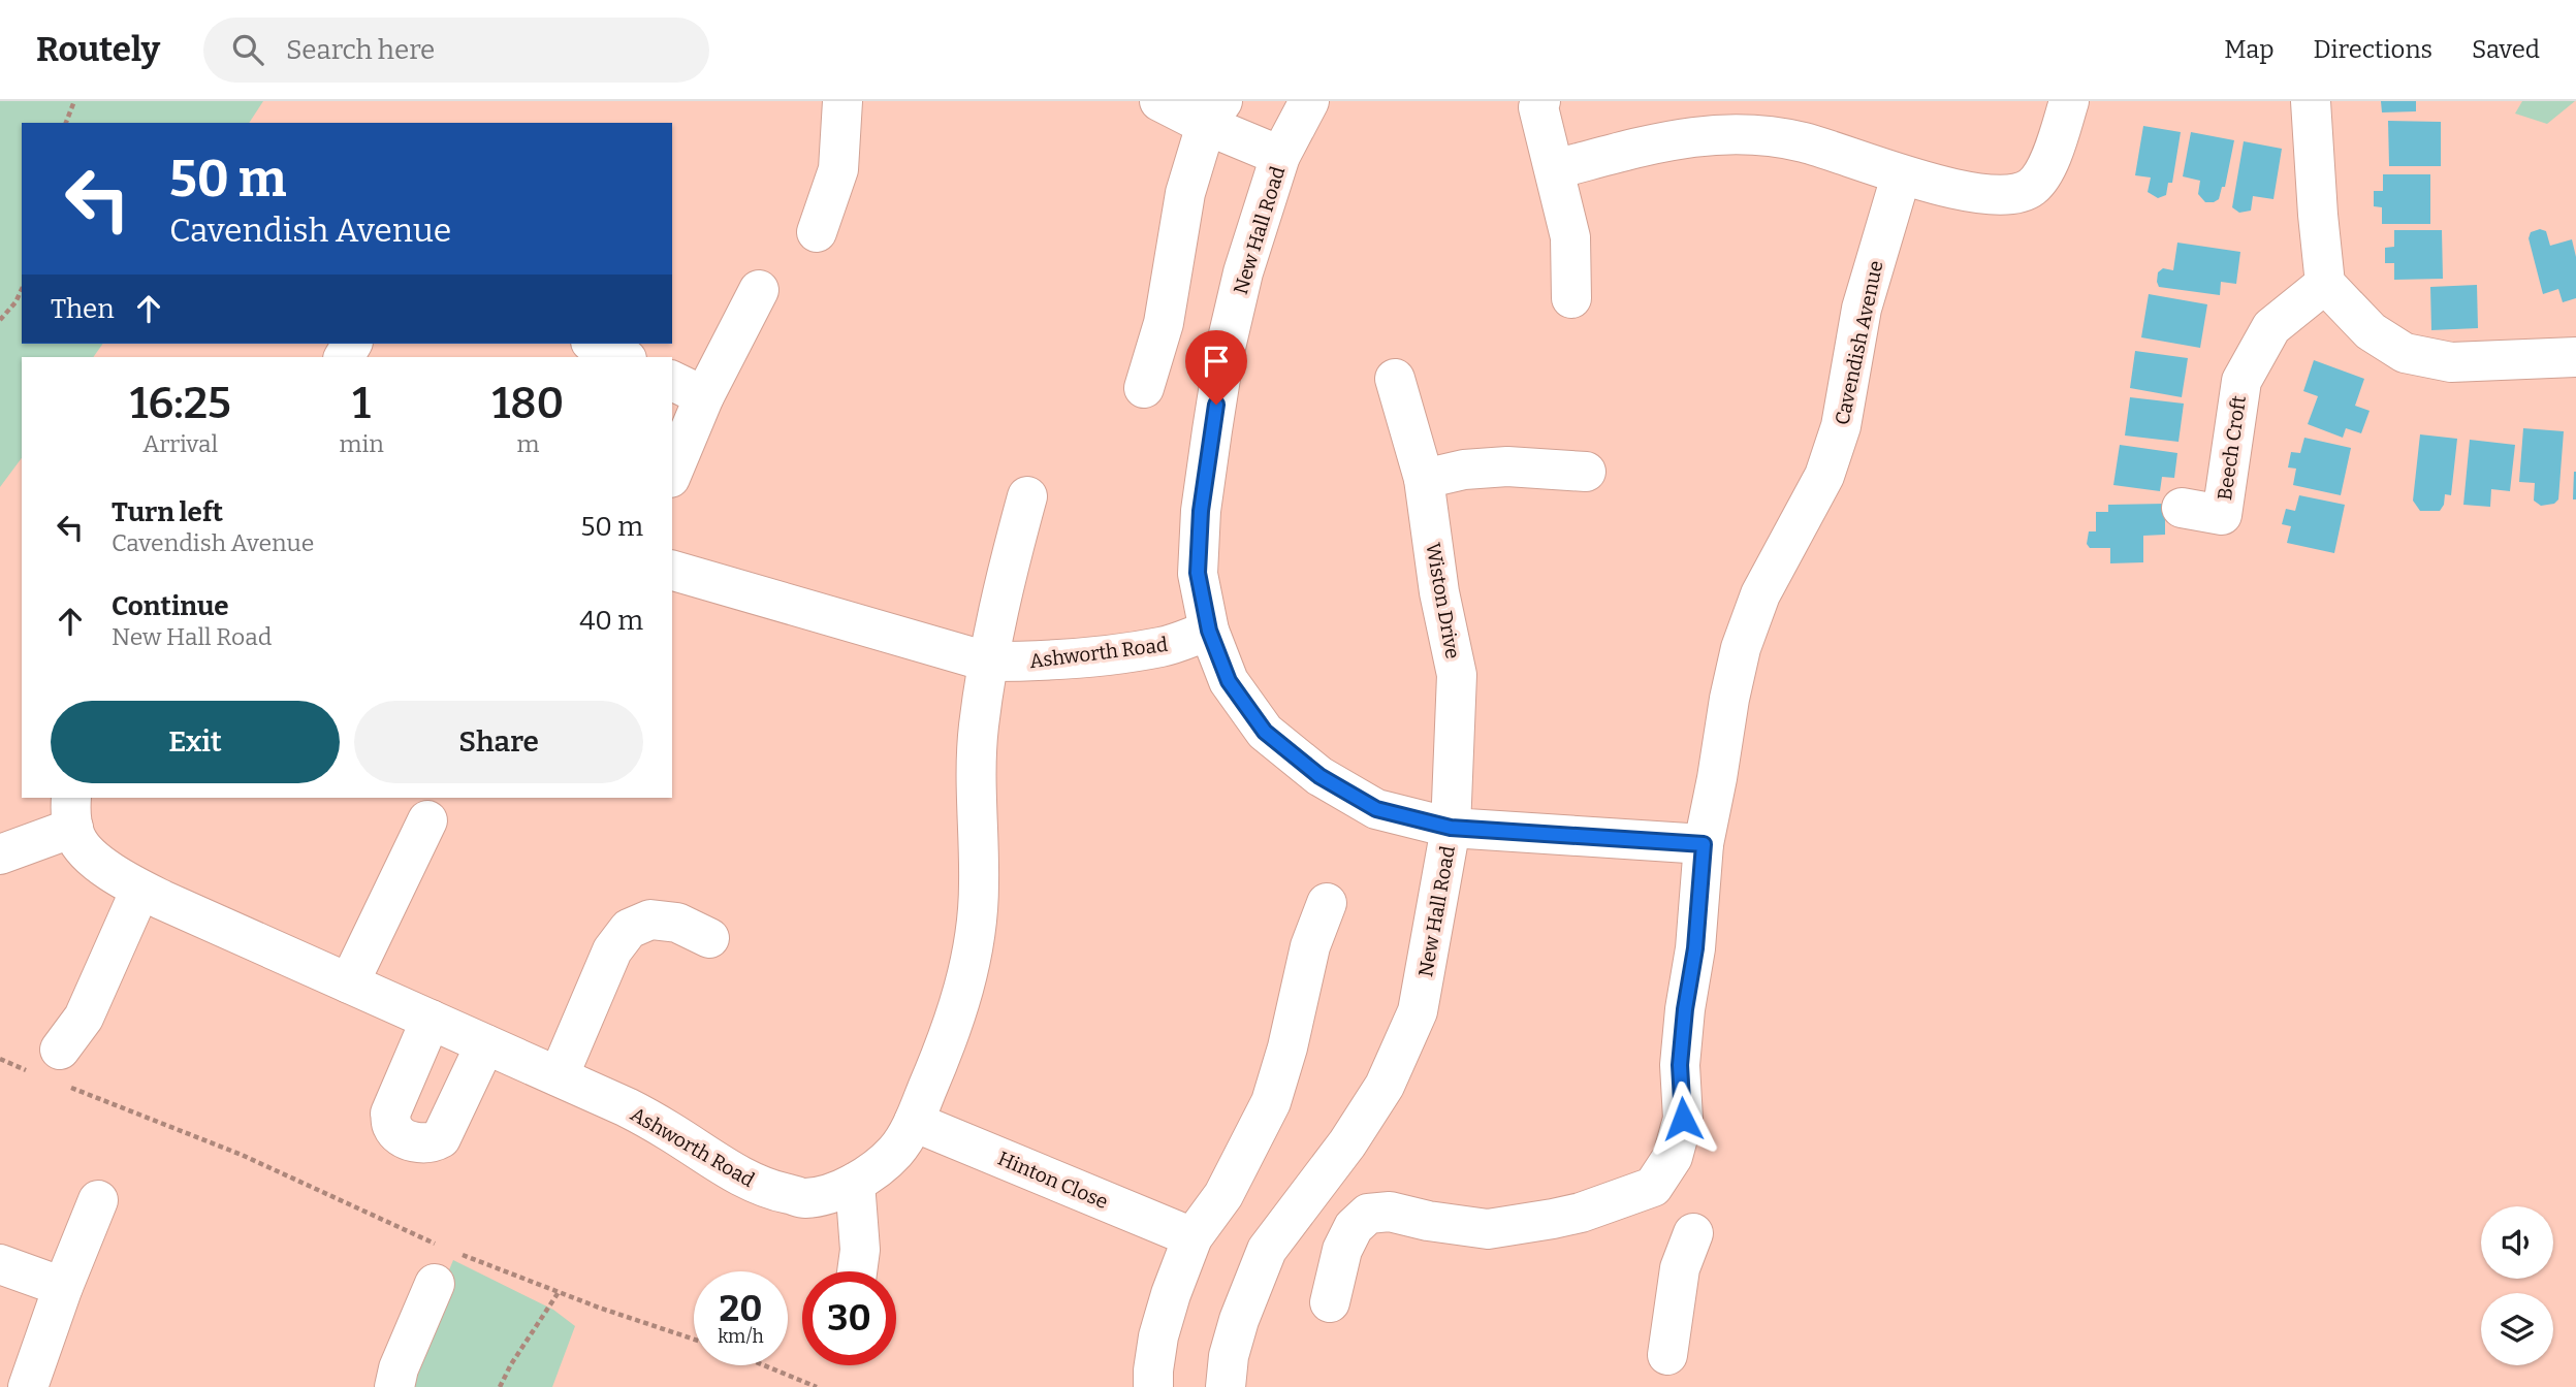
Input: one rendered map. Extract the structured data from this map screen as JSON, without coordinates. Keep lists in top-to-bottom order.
{
  "streets": {
    "street": [
      "New Hall Road",
      "Cavendish Avenue",
      "Beech Croft",
      "Wiston Drive",
      "Ashworth Road",
      "Hinton Close"
    ]
  },
  "crossings": [
    ["New Hall Road", "Wiston Drive"],
    ["New Hall Road", "Ashworth Road"],
    ["Ashworth Road", "Hinton Close"]
  ],
  "page": {
    "header": "Routely",
    "search": "Search here",
    "nav": ["Map", "Directions", "Saved"],
    "turn": ["50 m", "Cavendish Avenue"],
    "then": "Then",
    "eta": [
      "16:25",
      "Arrival",
      "1",
      "min",
      "180",
      "m"
    ],
    "list": [
      {
        "name": "Turn left",
        "note": "Cavendish Avenue",
        "value": "50 m"
      },
      {
        "name": "Continue",
        "note": "New Hall Road",
        "value": "40 m"
      }
    ],
    "buttons": ["Exit", "Share"],
    "speed": "20 km/h",
    "limit": "30"
  }
}
